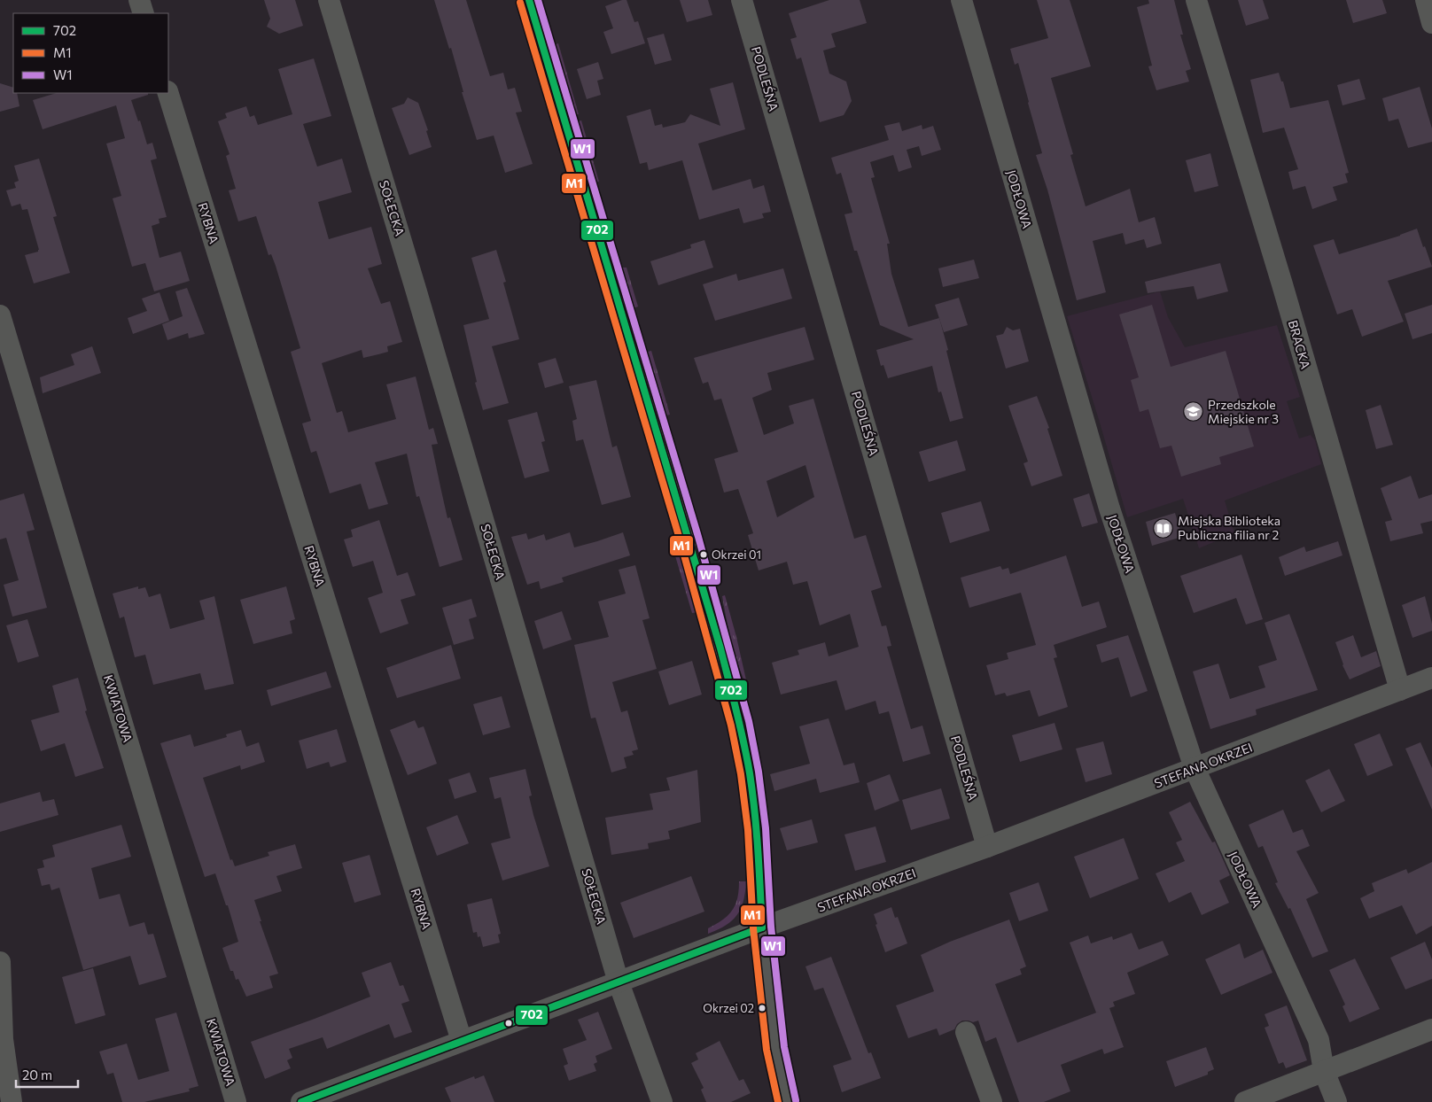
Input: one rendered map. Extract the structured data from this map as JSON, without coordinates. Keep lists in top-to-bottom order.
{
  "streets": {
    "street": [
      "PODLEŚNA",
      "JODŁOWA",
      "SOŁECKA",
      "RYBNA",
      "BRACKA",
      "KWIATOWA",
      "STEFANA OKRZEI"
    ]
  },
  "crossings": [
    ["PODLEŚNA", "STEFANA OKRZEI"],
    ["JODŁOWA", "STEFANA OKRZEI"],
    ["SOŁECKA", "STEFANA OKRZEI"],
    ["RYBNA", "STEFANA OKRZEI"],
    ["BRACKA", "STEFANA OKRZEI"]
  ],
  "places": {
    "school or university": ["Przedszkole Miejskie nr 3"],
    "library": ["Miejska Biblioteka Publiczna filia nr 2"],
    "other": ["Okrzei 01", "Okrzei 02"]
  },
  "lines": ["transit line 702", "transit line W1", "transit line M1"],
  "legend": ["702", "M1", "W1"],
  "scale_bar": "20 m"
}
